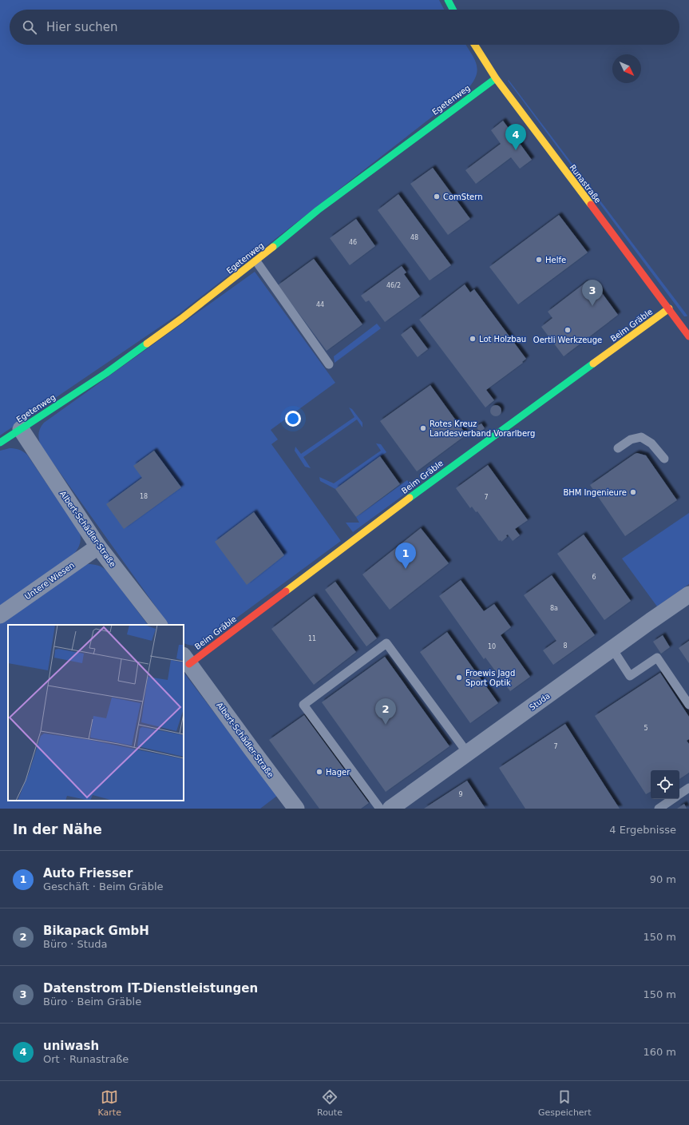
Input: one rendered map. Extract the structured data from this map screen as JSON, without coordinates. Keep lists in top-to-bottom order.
{
  "streets": {
    "street": [
      "Egetenweg",
      "Runastraße",
      "Beim Gräble",
      "Albert-Schädler-Straße",
      "Untere Wiesen",
      "Studa"
    ]
  },
  "crossings": [
    ["Egetenweg", "Runastraße"],
    ["Egetenweg", "Albert-Schädler-Straße"],
    ["Runastraße", "Beim Gräble"],
    ["Beim Gräble", "Albert-Schädler-Straße"],
    ["Albert-Schädler-Straße", "Untere Wiesen"]
  ],
  "places": [
    "ComStern",
    "Helfe",
    "Oertli Werkzeuge",
    "Lot Holzbau",
    "Rotes Kreuz Landesverband Vorarlberg",
    "BHM Ingenieure",
    "Froewis Jagd Sport Optik",
    "Hager"
  ],
  "house_numbers": [
    "48",
    "46",
    "46/2",
    "44",
    "18",
    "7",
    "6",
    "8a",
    "11",
    "8",
    "10",
    "5",
    "7",
    "9"
  ],
  "north": "bottom right",
  "page": {
    "search": "Hier suchen",
    "pins": [
      "4",
      "3",
      "1",
      "2"
    ],
    "heading": ["In der Nähe", "4 Ergebnisse"],
    "list": [
      {
        "mark": "1",
        "name": "Auto Friesser",
        "note": "Geschäft · Beim Gräble",
        "value": "90 m"
      },
      {
        "mark": "2",
        "name": "Bikapack GmbH",
        "note": "Büro · Studa",
        "value": "150 m"
      },
      {
        "mark": "3",
        "name": "Datenstrom IT-Dienstleistungen",
        "note": "Büro · Beim Gräble",
        "value": "150 m"
      },
      {
        "mark": "4",
        "name": "uniwash",
        "note": "Ort · Runastraße",
        "value": "160 m"
      }
    ],
    "nav": ["Karte", "Route", "Gespeichert"]
  }
}
